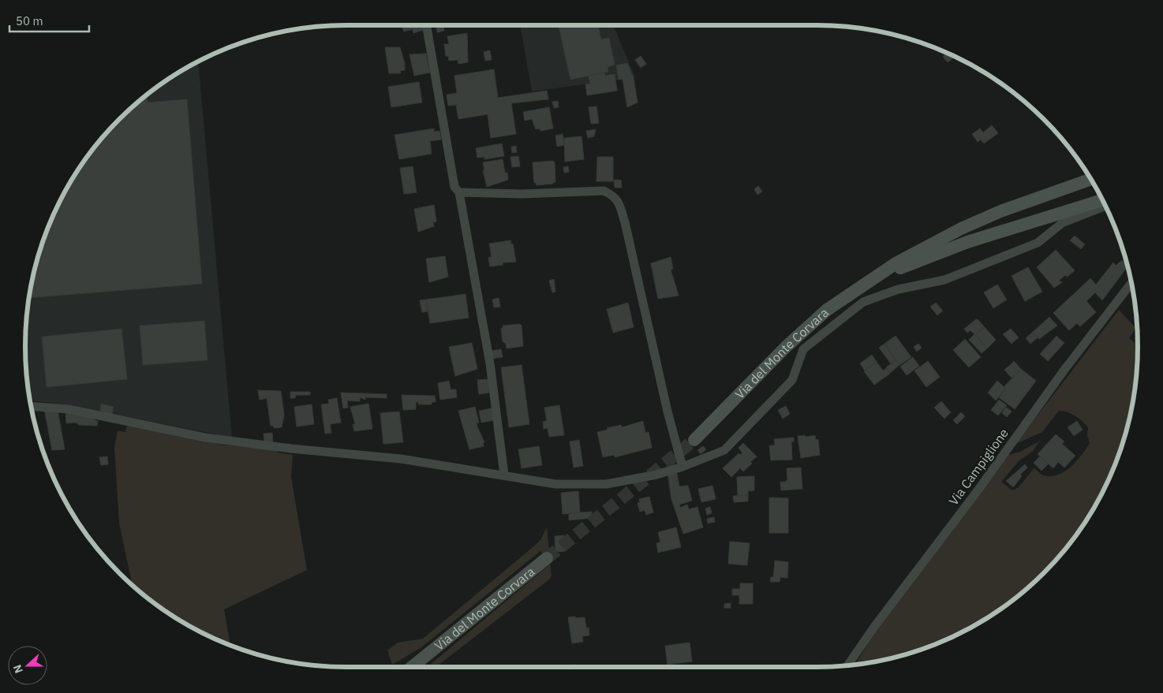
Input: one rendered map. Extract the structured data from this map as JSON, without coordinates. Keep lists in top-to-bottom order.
{
  "streets": {
    "main road": ["Via del Monte Corvara"],
    "street": ["Via Campiglione"]
  },
  "scale_bar": "50 m",
  "north": "left"
}
